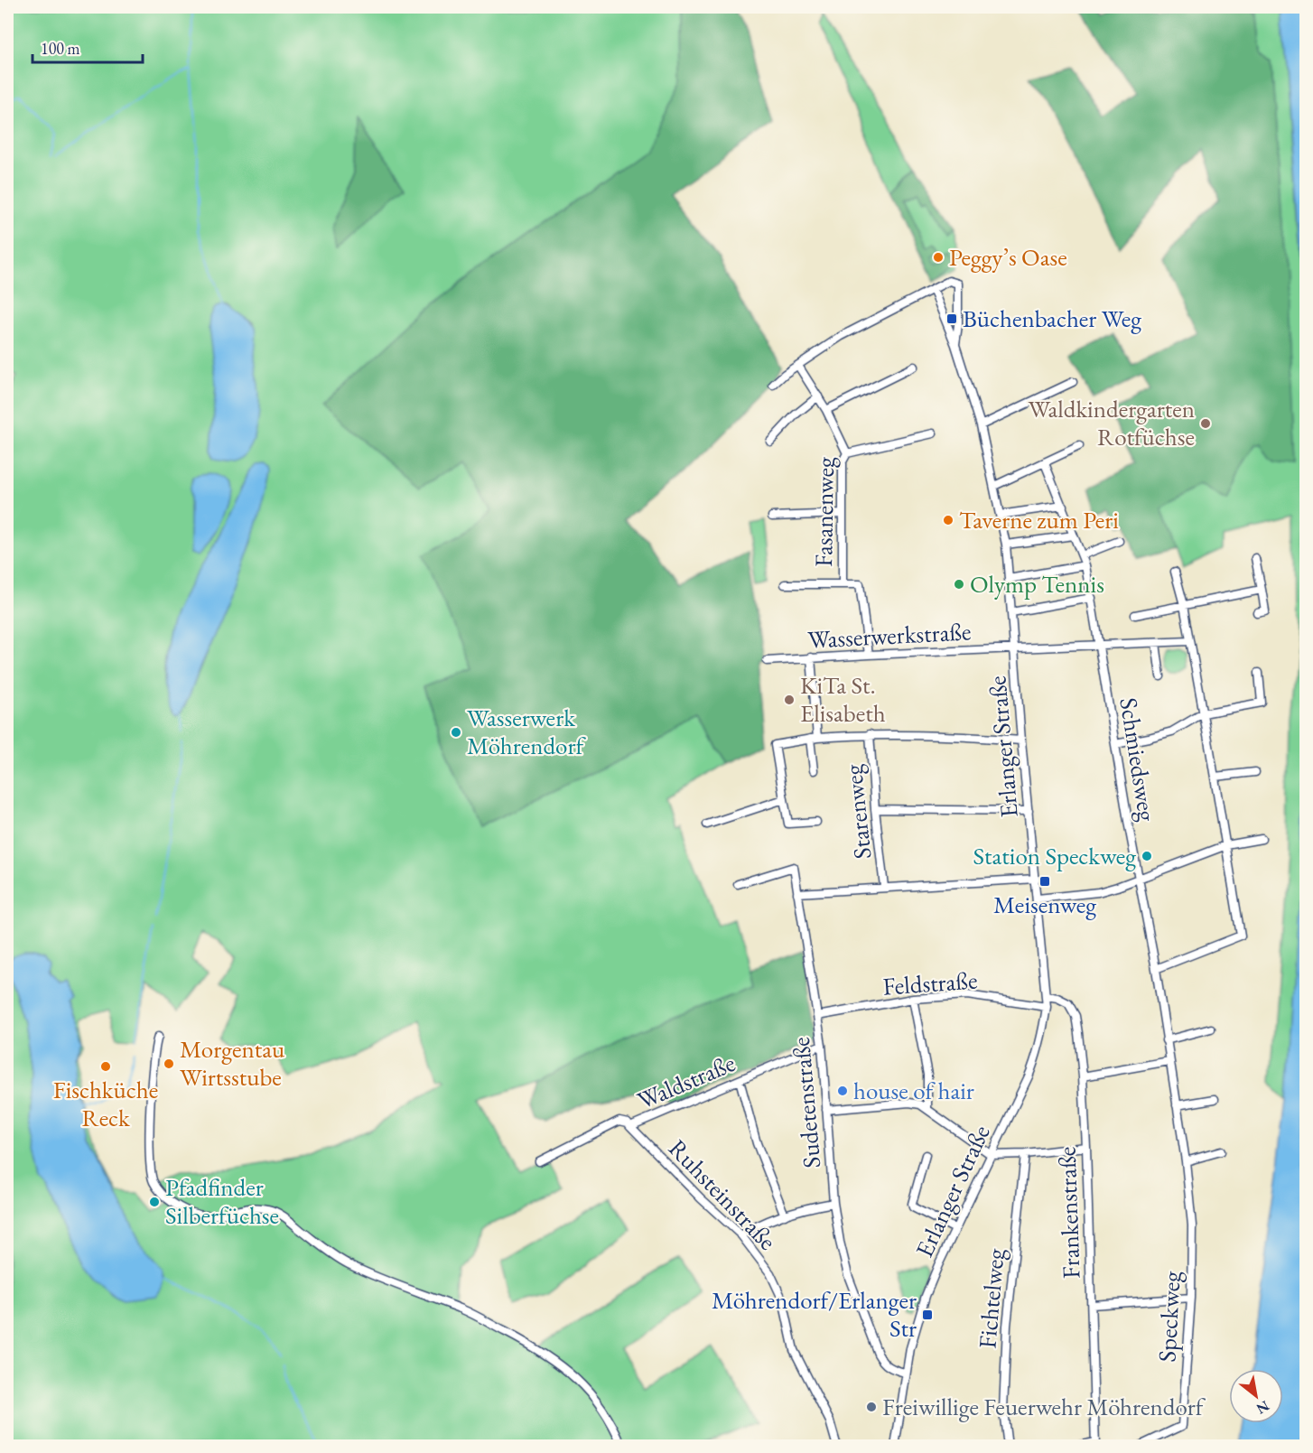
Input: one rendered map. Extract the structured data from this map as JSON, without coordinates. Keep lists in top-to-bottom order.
{
  "streets": {
    "street": [
      "Fasanenweg",
      "Wasserwerkstraße",
      "Erlanger Straße",
      "Schmiedsweg",
      "Starenweg",
      "Feldstraße",
      "Waldstraße",
      "Sudetenstraße",
      "Ruhsteinstraße",
      "Frankenstraße",
      "Fichtelweg",
      "Speckweg"
    ]
  },
  "crossings": [
    ["Fasanenweg", "Wasserwerkstraße"],
    ["Wasserwerkstraße", "Erlanger Straße"],
    ["Wasserwerkstraße", "Schmiedsweg"],
    ["Erlanger Straße", "Feldstraße"],
    ["Erlanger Straße", "Sudetenstraße"],
    ["Erlanger Straße", "Frankenstraße"],
    ["Schmiedsweg", "Speckweg"],
    ["Feldstraße", "Sudetenstraße"],
    ["Waldstraße", "Sudetenstraße"],
    ["Waldstraße", "Ruhsteinstraße"]
  ],
  "places": {
    "other": [
      "Peggy’s Oase",
      "Waldkindergarten Rotfüchse",
      "Taverne zum Peri",
      "Olymp Tennis",
      "KiTa St. Elisabeth",
      "Wasserwerk Möhrendorf",
      "Station Speckweg",
      "Morgentau Wirtsstube",
      "Fischküche Reck",
      "house of hair",
      "Pfadfinder Silberfüchse",
      "Freiwillige Feuerwehr Möhrendorf"
    ],
    "transit": ["Büchenbacher Weg", "Meisenweg", "Möhrendorf/Erlanger Str"]
  },
  "scale_bar": "100 m",
  "north": "bottom right"
}
